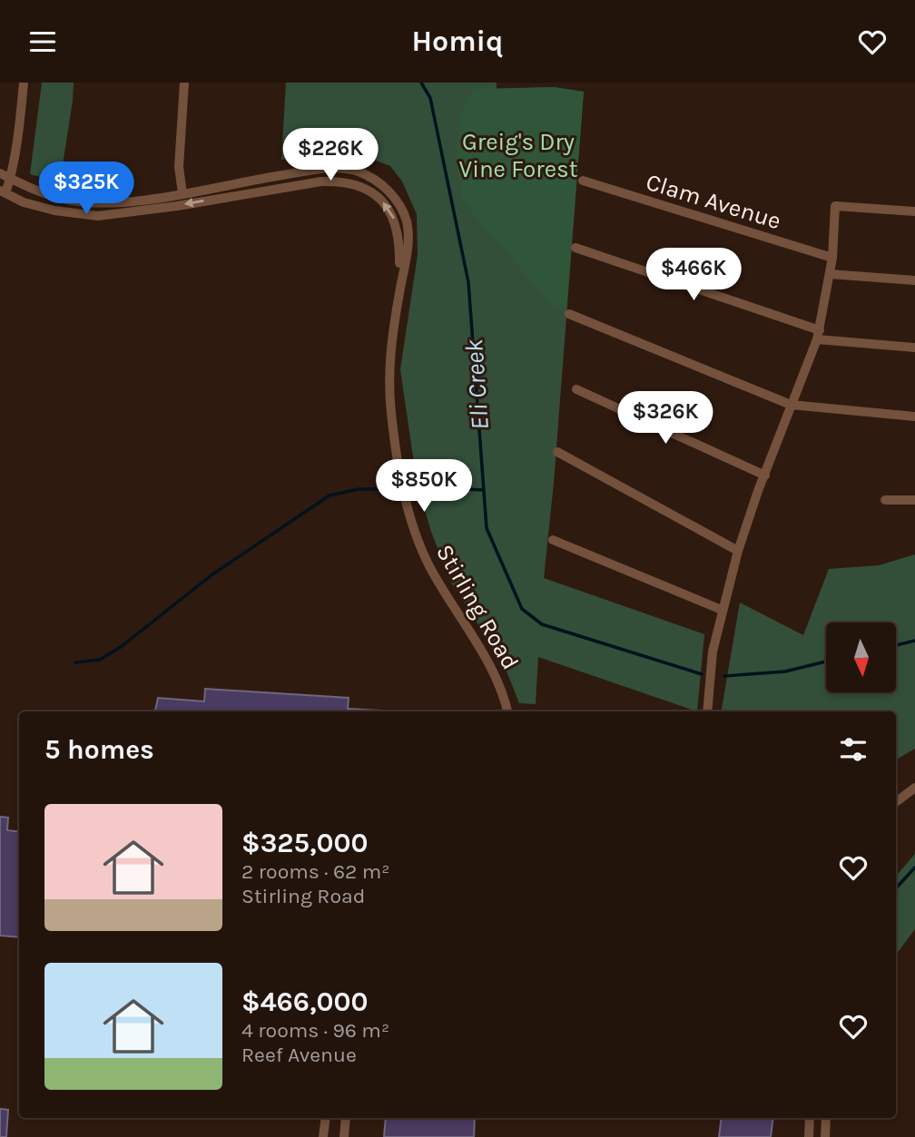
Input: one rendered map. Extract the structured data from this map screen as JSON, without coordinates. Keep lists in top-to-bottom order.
{
  "streets": {
    "street": ["Clam Avenue", "Stirling Road"]
  },
  "water": ["Eli Creek"],
  "parks": ["Greig's Dry Vine Forest"],
  "north": "bottom",
  "page": {
    "header": "Homiq",
    "price": [
      "$226K",
      "$325K",
      "$466K",
      "$326K",
      "$850K"
    ],
    "heading": "5 homes",
    "list": [
      {
        "name": "$325,000",
        "note": "2 rooms · 62 m² · Stirling Road"
      },
      {
        "name": "$466,000",
        "note": "4 rooms · 96 m² · Reef Avenue"
      }
    ]
  }
}
